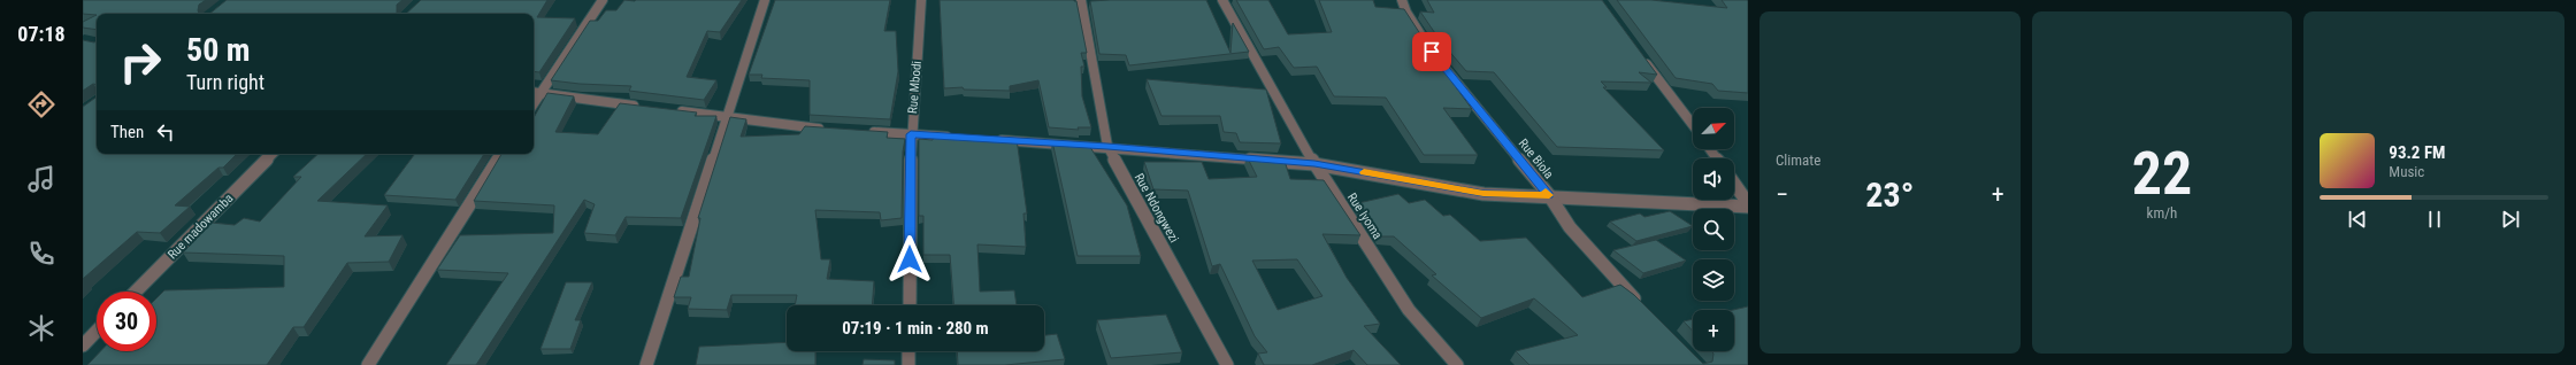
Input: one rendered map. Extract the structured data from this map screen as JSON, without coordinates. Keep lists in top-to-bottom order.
{
  "streets": {
    "street": [
      "Rue Mbodi",
      "Rue Biola",
      "Rue Ndongwezi",
      "Rue Iyoma",
      "Rue madowamba"
    ]
  },
  "north": "top right",
  "page": {
    "tabs": "07:18",
    "tile": [
      "Climate",
      ["22", "km/h"]
    ],
    "turn": ["50 m", "Turn right"],
    "map_buttons": "+",
    "then": "Then",
    "song": ["93.2 FM", "Music"],
    "heat": ["−", "23°", "+"],
    "limit": "30",
    "trip": "07:19 · 1 min · 280 m"
  }
}
